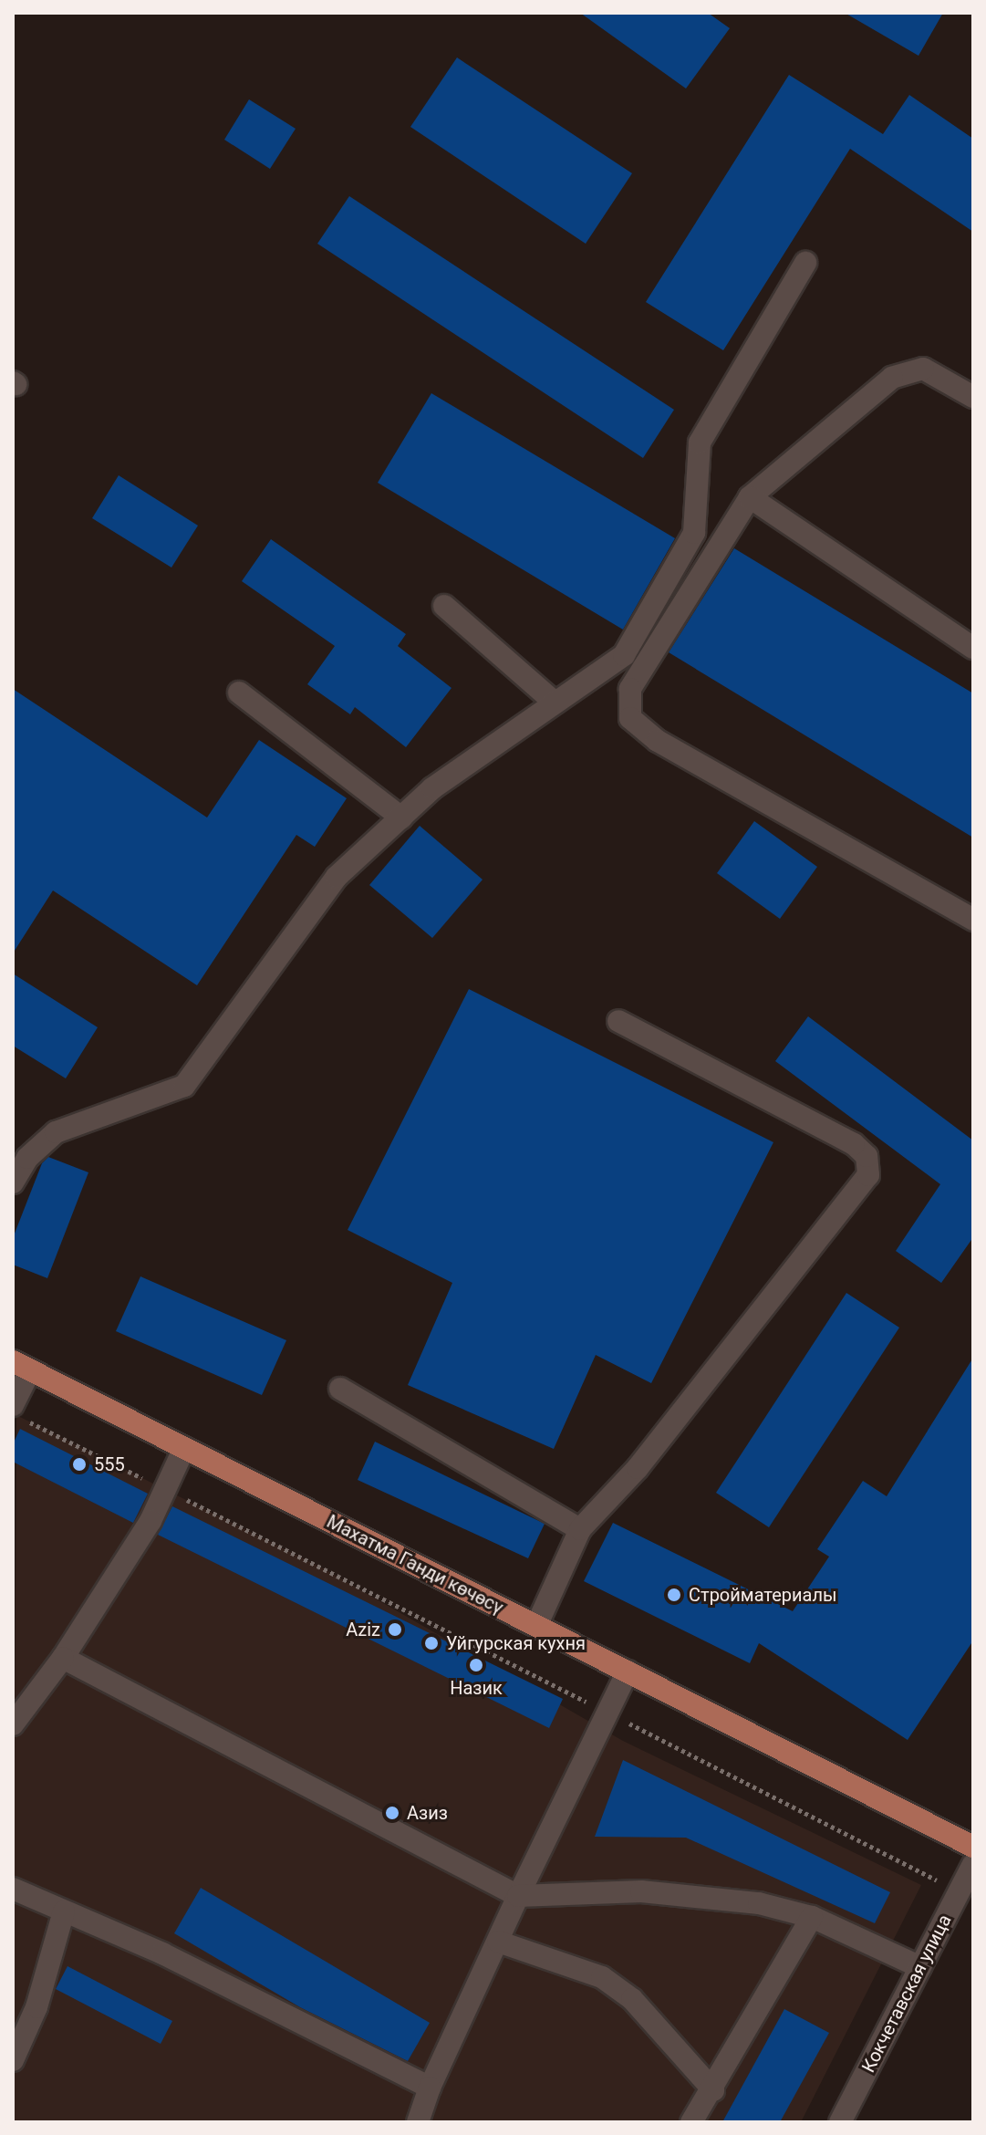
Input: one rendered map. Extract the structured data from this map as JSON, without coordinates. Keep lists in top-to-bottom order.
{
  "streets": {
    "main road": ["Махатма Ганди көчөсү"],
    "street": ["Кокчетавская улица"]
  },
  "places": [
    "555",
    "Стройматериалы",
    "Aziz",
    "Уйгурская кухня",
    "Назик",
    "Азиз"
  ]
}
